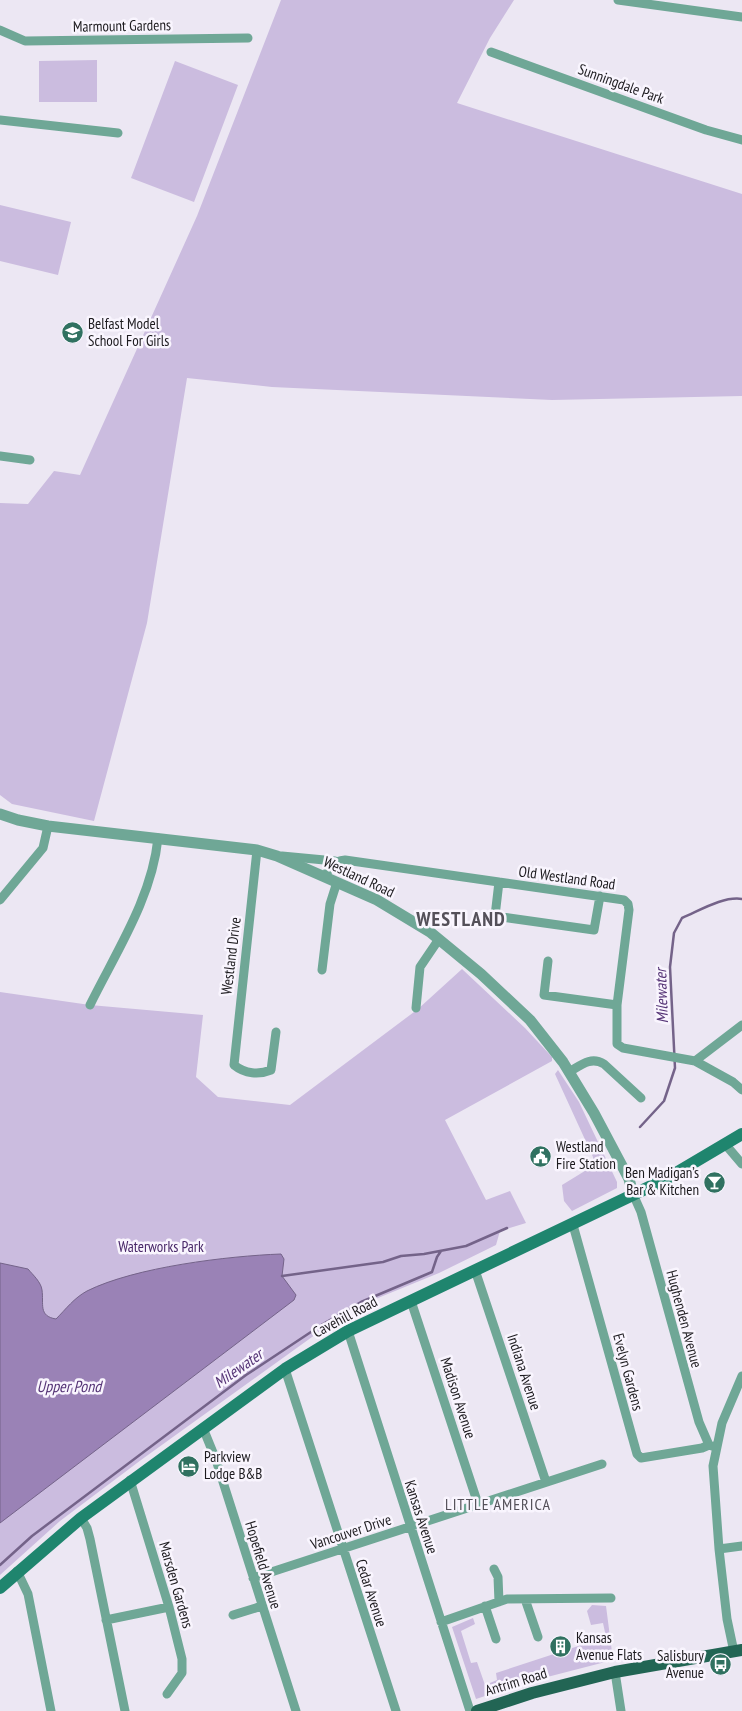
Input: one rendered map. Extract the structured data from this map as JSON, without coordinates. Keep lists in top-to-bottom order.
{
  "streets": {
    "main road": ["Cavehill Road", "Antrim Road"],
    "street": [
      "Marmount Gardens",
      "Sunningdale Park",
      "Westland Road",
      "Old Westland Road",
      "Westland Drive",
      "Hughenden Avenue",
      "Indiana Avenue",
      "Evelyn Gardens",
      "Madison Avenue",
      "Kansas Avenue",
      "Vancouver Drive",
      "Hopefield Avenue",
      "Marsden Gardens",
      "Cedar Avenue"
    ]
  },
  "crossings": [
    ["Westland Road", "Old Westland Road"],
    ["Westland Road", "Westland Drive"],
    ["Westland Road", "Cavehill Road"],
    ["Westland Road", "Hughenden Avenue"],
    ["Cavehill Road", "Hughenden Avenue"],
    ["Cavehill Road", "Indiana Avenue"],
    ["Cavehill Road", "Evelyn Gardens"],
    ["Cavehill Road", "Madison Avenue"],
    ["Cavehill Road", "Kansas Avenue"],
    ["Cavehill Road", "Hopefield Avenue"],
    ["Cavehill Road", "Marsden Gardens"],
    ["Cavehill Road", "Cedar Avenue"],
    ["Hughenden Avenue", "Evelyn Gardens"],
    ["Indiana Avenue", "Vancouver Drive"],
    ["Madison Avenue", "Vancouver Drive"],
    ["Kansas Avenue", "Vancouver Drive"],
    ["Vancouver Drive", "Hopefield Avenue"],
    ["Vancouver Drive", "Cedar Avenue"]
  ],
  "districts": ["WESTLAND", "LITTLE AMERICA"],
  "water": ["Milewater", "Upper Pond"],
  "parks": ["Waterworks Park"],
  "places": {
    "school or university": ["Belfast Model School For Girls"],
    "public building": ["Westland Fire Station"],
    "bar": ["Ben Madigan’s Bar & Kitchen"],
    "hotel": ["Parkview Lodge B&B"],
    "building": ["Kansas Avenue Flats"],
    "bus stop": ["Salisbury Avenue"]
  }
}
